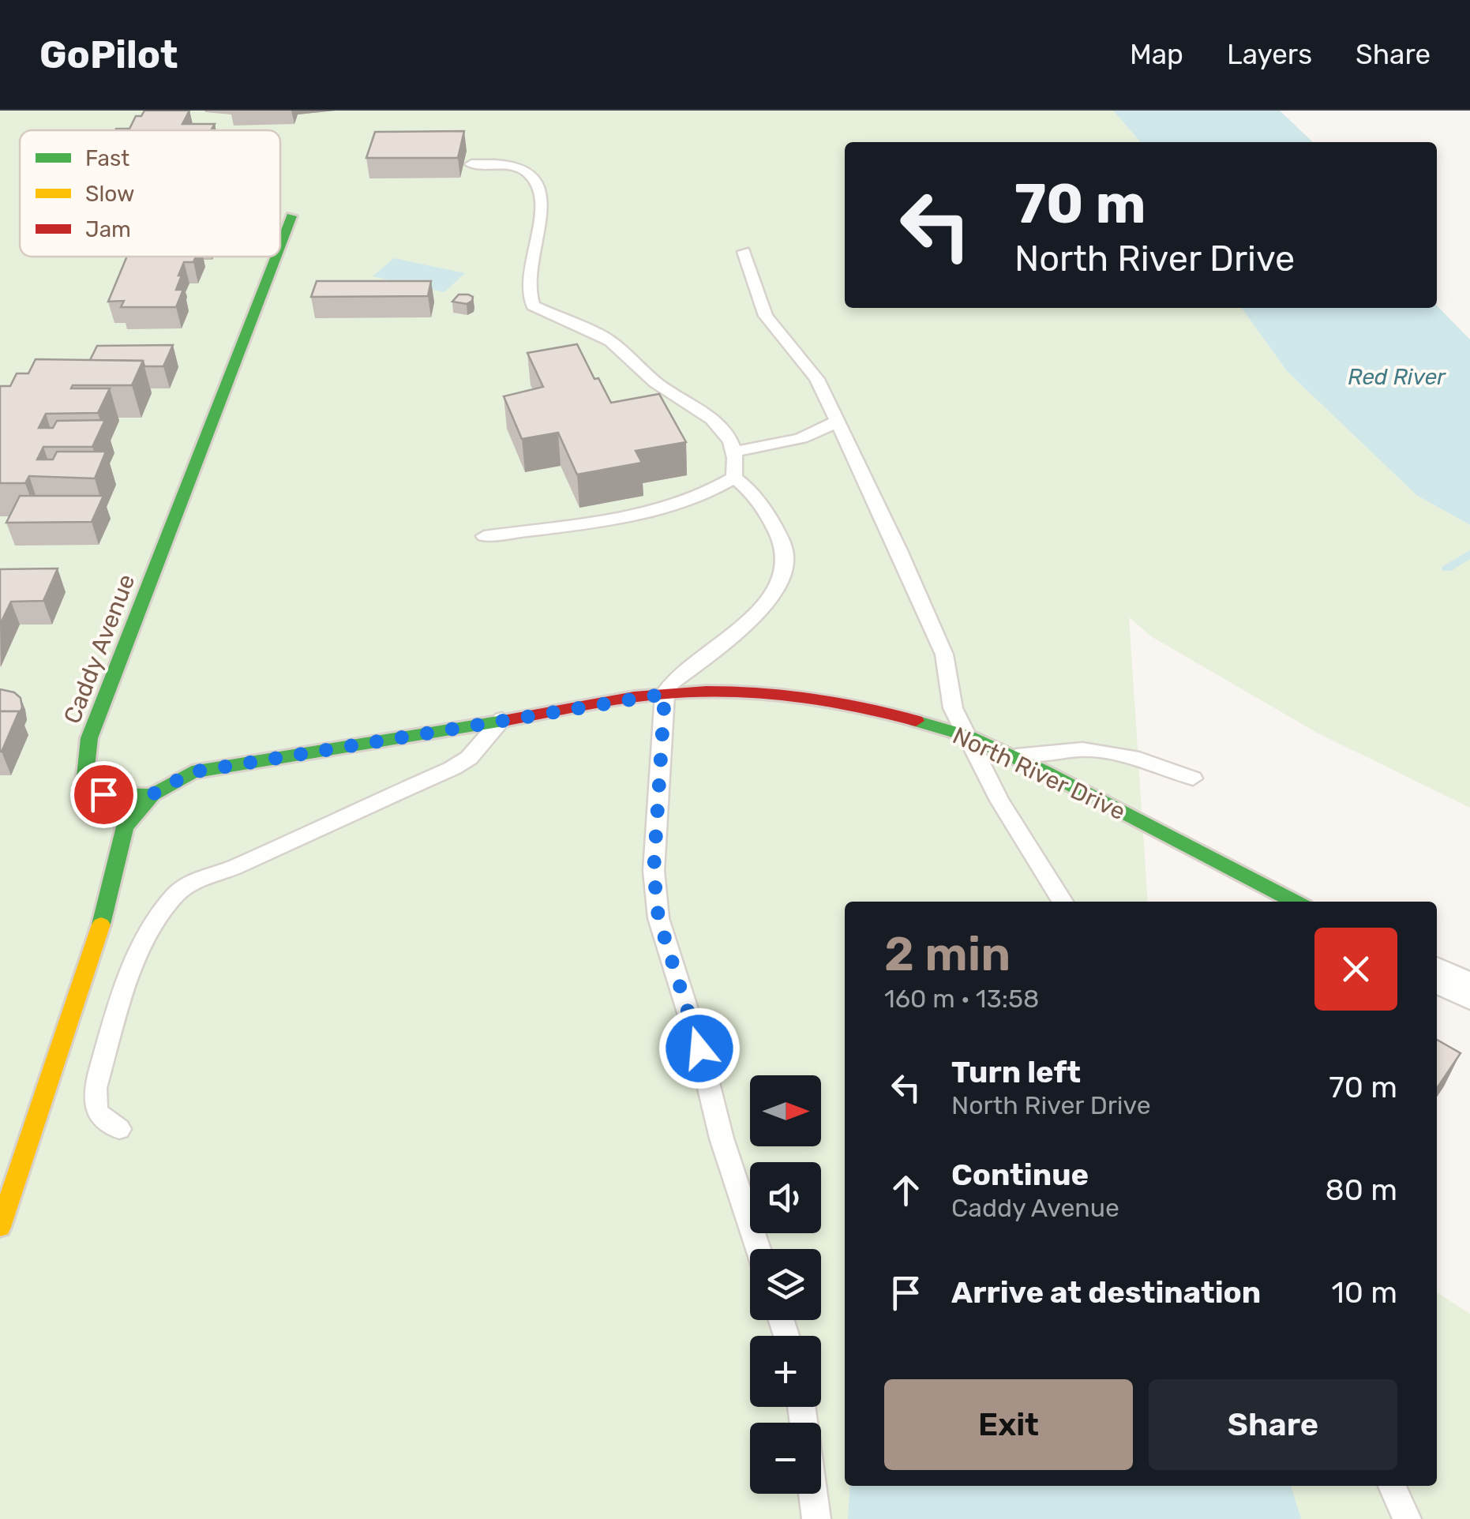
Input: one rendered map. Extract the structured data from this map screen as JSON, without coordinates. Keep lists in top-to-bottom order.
{
  "streets": {
    "street": ["Caddy Avenue", "North River Drive"]
  },
  "crossings": [
    ["Caddy Avenue", "North River Drive"]
  ],
  "water": ["Red River"],
  "legend": ["Fast", "Slow", "Jam"],
  "north": "right",
  "page": {
    "header": "GoPilot",
    "nav": ["Map", "Layers", "Share"],
    "turn": ["70 m", "North River Drive"],
    "heading": ["2 min", "160 m · 13:58"],
    "list": [
      {
        "name": "Turn left",
        "note": "North River Drive",
        "value": "70 m"
      },
      {
        "name": "Continue",
        "note": "Caddy Avenue",
        "value": "80 m"
      },
      {
        "name": "Arrive at destination",
        "value": "10 m"
      }
    ],
    "map_buttons": ["+", "−"],
    "buttons": ["Exit", "Share"]
  }
}
